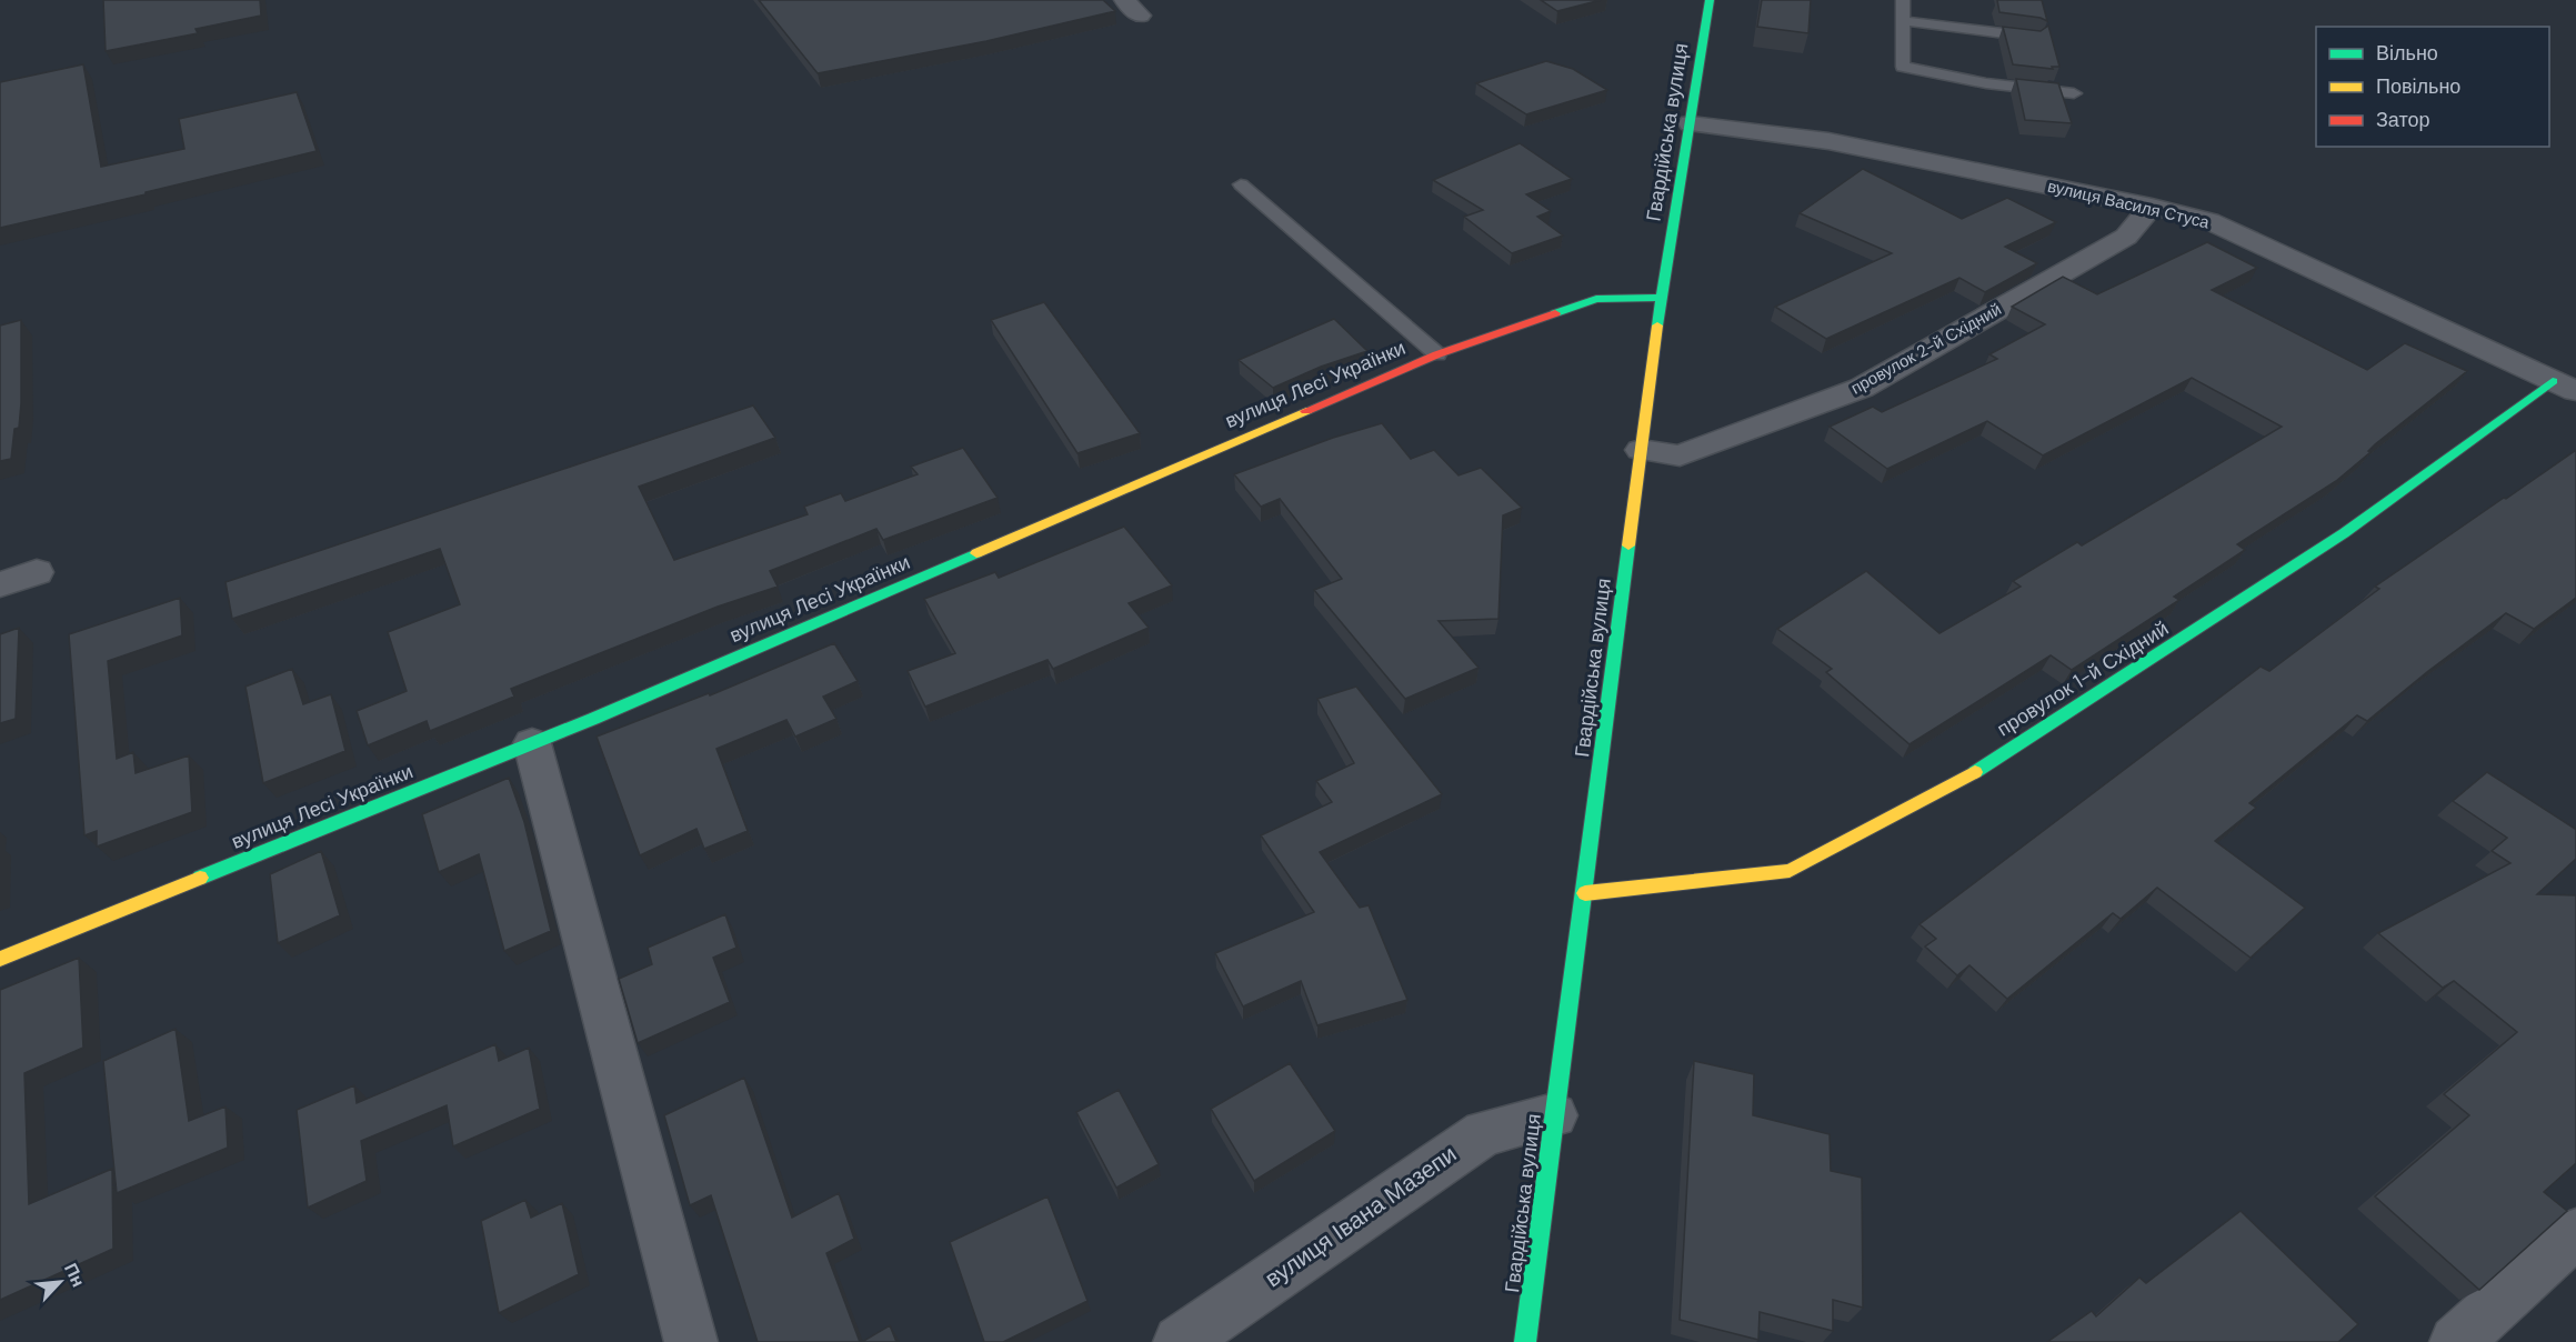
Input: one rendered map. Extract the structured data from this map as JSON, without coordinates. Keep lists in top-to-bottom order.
{
  "streets": {
    "street": [
      "Гвардійська вулиця",
      "вулиця Василя Стуса",
      "провулок 2-й Східний",
      "вулиця Лесі Українки",
      "провулок 1-й Східний",
      "вулиця Івана Мазепи"
    ]
  },
  "crossings": [
    ["Гвардійська вулиця", "вулиця Василя Стуса"],
    ["Гвардійська вулиця", "провулок 2-й Східний"],
    ["Гвардійська вулиця", "вулиця Лесі Українки"],
    ["Гвардійська вулиця", "провулок 1-й Східний"],
    ["Гвардійська вулиця", "вулиця Івана Мазепи"],
    ["вулиця Василя Стуса", "провулок 2-й Східний"],
    ["вулиця Василя Стуса", "провулок 1-й Східний"]
  ],
  "legend": ["Вільно", "Повільно", "Затор"],
  "north": "top right"
}
